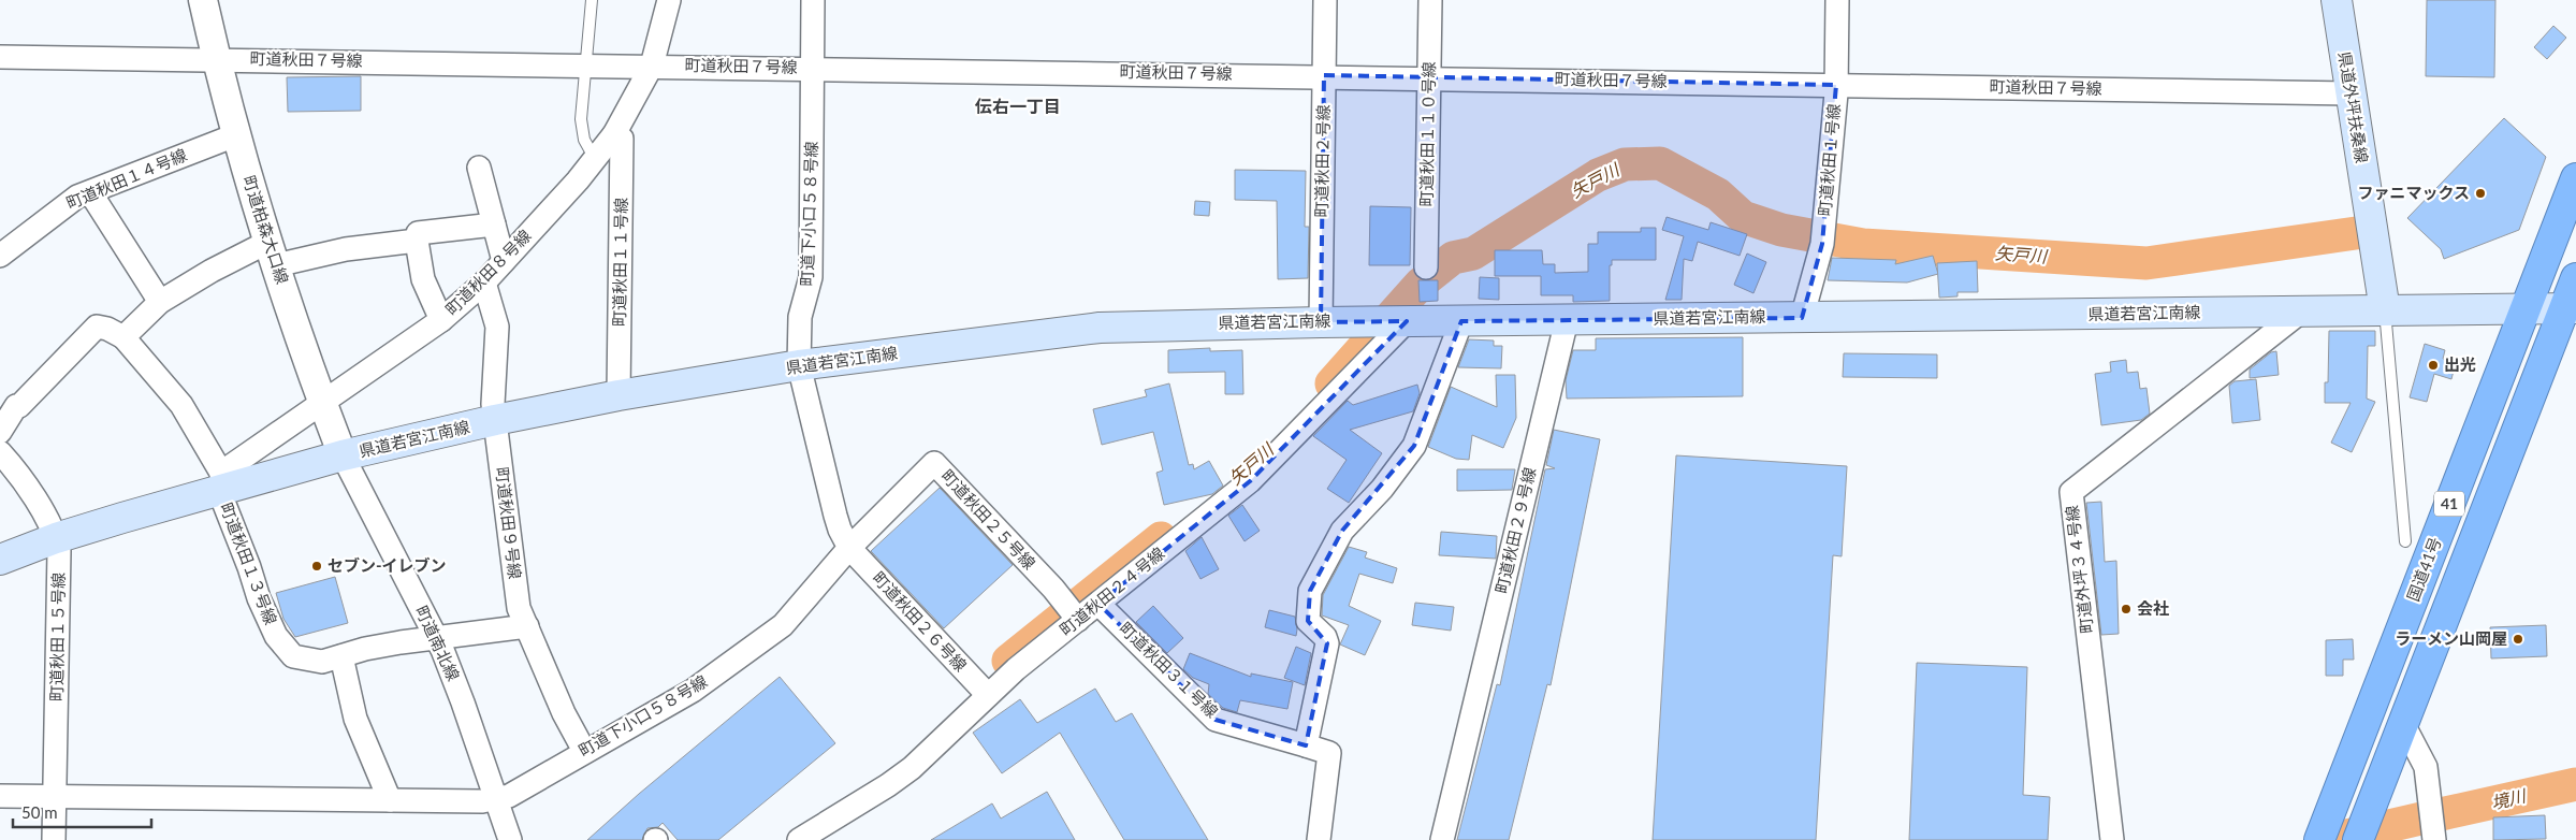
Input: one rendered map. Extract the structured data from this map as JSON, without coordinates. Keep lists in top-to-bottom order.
{
  "streets": {
    "highway": ["41", "国道41号"],
    "main road": ["県道外坪扶桑線", "県道若宮江南線"],
    "street": [
      "町道秋田７号線",
      "町道秋田１１０号線",
      "町道秋田１号線",
      "町道秋田２号線",
      "町道秋田１４号線",
      "町道下小口５８号線",
      "町道柏森大口線",
      "町道秋田１１号線",
      "町道秋田８号線",
      "町道秋田２５号線",
      "町道秋田９号線",
      "町道秋田２９号線",
      "町道秋田１３号線",
      "町道外坪３４号線",
      "町道秋田２４号線",
      "町道秋田２６号線",
      "町道秋田１５号線",
      "町道南北線",
      "町道秋田３１号線"
    ]
  },
  "crossings": [
    ["町道秋田７号線", "県道外坪扶桑線"],
    ["町道秋田７号線", "町道秋田１１０号線"],
    ["町道秋田７号線", "町道秋田１号線"],
    ["町道秋田７号線", "町道秋田２号線"],
    ["町道秋田７号線", "町道下小口５８号線"],
    ["町道秋田７号線", "町道柏森大口線"],
    ["町道秋田７号線", "町道秋田８号線"],
    ["県道外坪扶桑線", "県道若宮江南線"],
    ["町道秋田１号線", "県道若宮江南線"],
    ["町道秋田２号線", "県道若宮江南線"],
    ["町道秋田１４号線", "町道柏森大口線"],
    ["町道下小口５８号線", "県道若宮江南線"],
    ["町道下小口５８号線", "町道秋田２５号線"],
    ["町道下小口５８号線", "町道秋田９号線"],
    ["町道下小口５８号線", "町道秋田２６号線"],
    ["町道下小口５８号線", "町道秋田１５号線"],
    ["町道下小口５８号線", "町道南北線"],
    ["町道柏森大口線", "町道秋田８号線"],
    ["町道柏森大口線", "県道若宮江南線"],
    ["町道柏森大口線", "町道南北線"],
    ["町道秋田１１号線", "町道秋田８号線"],
    ["町道秋田１１号線", "県道若宮江南線"],
    ["町道秋田８号線", "県道若宮江南線"],
    ["町道秋田８号線", "町道秋田９号線"],
    ["町道秋田８号線", "町道秋田１３号線"],
    ["県道若宮江南線", "41"],
    ["県道若宮江南線", "町道秋田９号線"],
    ["県道若宮江南線", "町道秋田２９号線"],
    ["県道若宮江南線", "町道秋田１３号線"],
    ["県道若宮江南線", "町道外坪３４号線"],
    ["県道若宮江南線", "国道41号"],
    ["県道若宮江南線", "町道秋田２４号線"],
    ["県道若宮江南線", "町道秋田１５号線"],
    ["県道若宮江南線", "町道南北線"],
    ["町道秋田２５号線", "町道秋田２４号線"],
    ["町道秋田２５号線", "町道秋田２６号線"],
    ["町道秋田９号線", "町道秋田１３号線"],
    ["町道秋田１３号線", "町道南北線"],
    ["町道秋田２４号線", "町道秋田２６号線"],
    ["町道秋田２４号線", "町道秋田３１号線"]
  ],
  "districts": ["伝右一丁目"],
  "water": ["矢戸川", "境川"],
  "places": [
    "ファニマックス",
    "出光",
    "セブン-イレブン",
    "会社",
    "ラーメン山岡屋"
  ],
  "scale_bar": "50 m"
}
